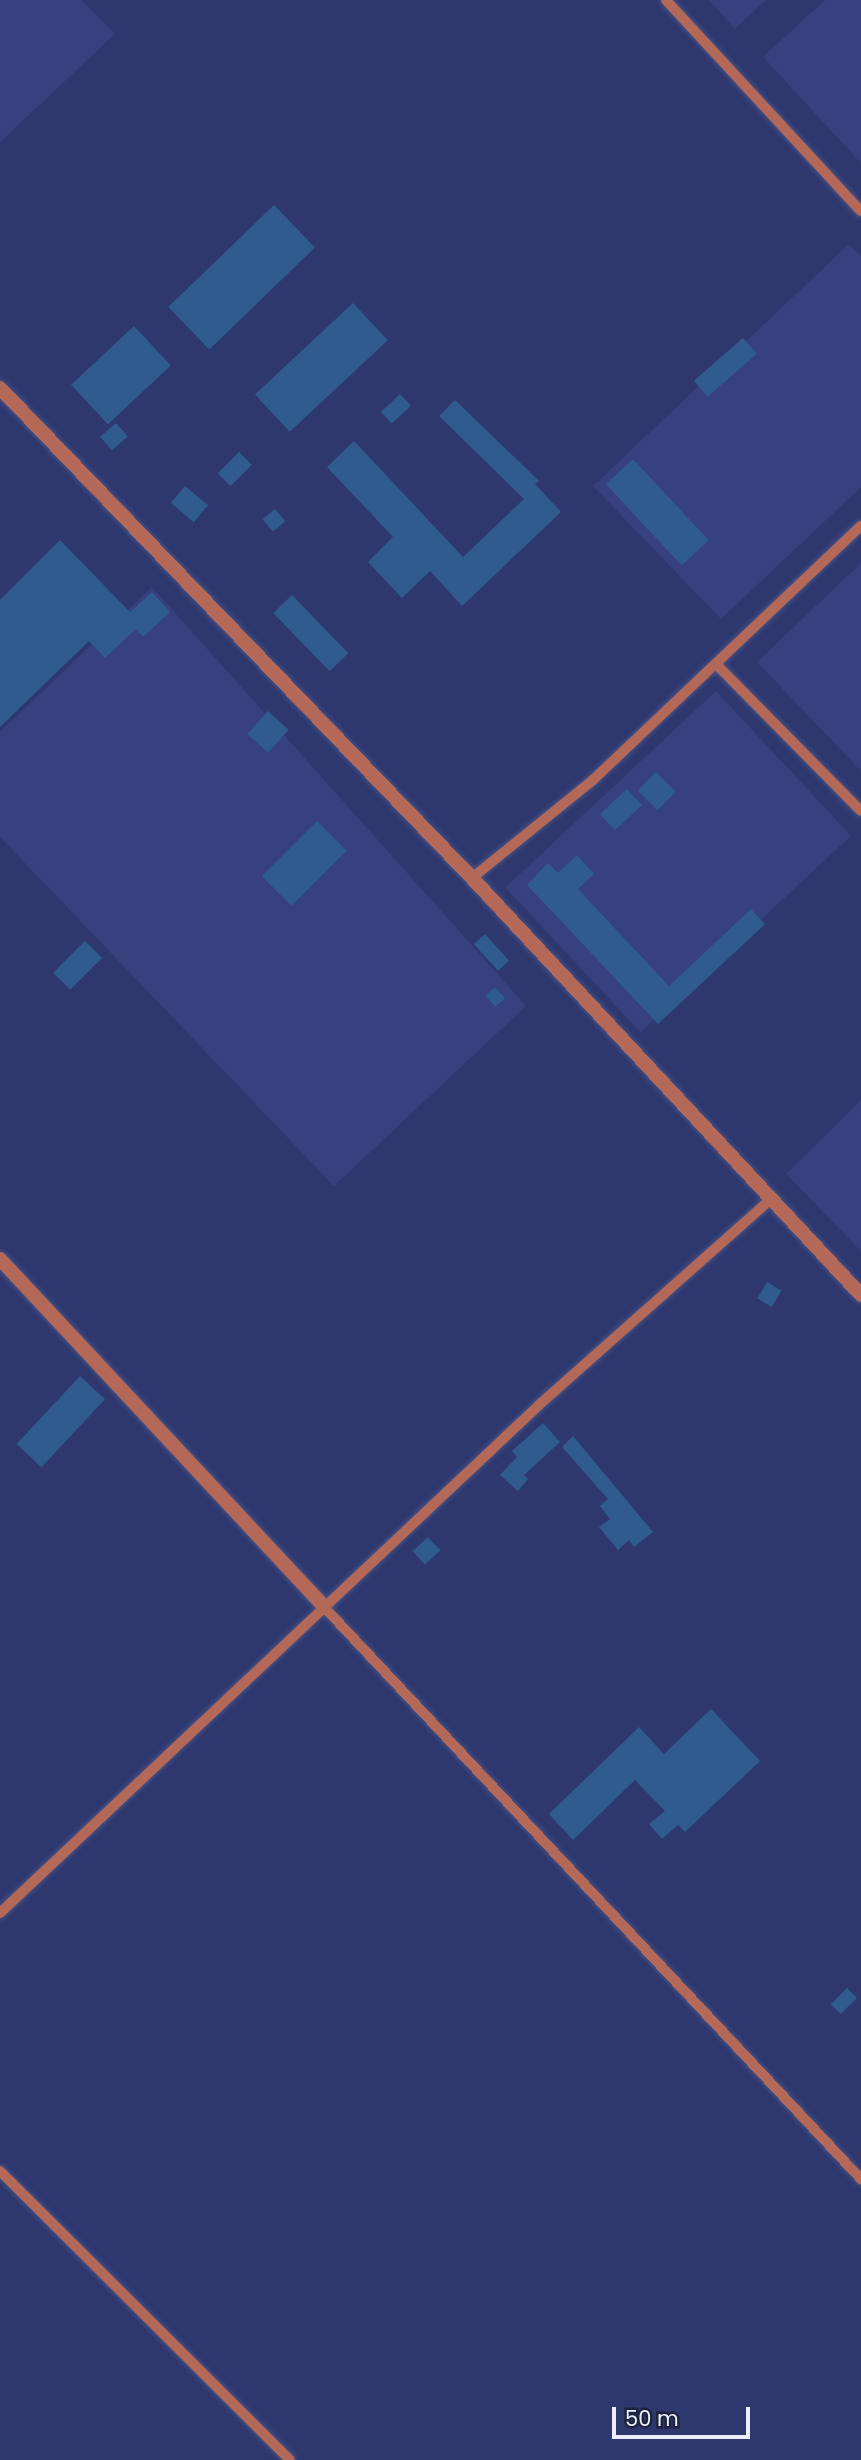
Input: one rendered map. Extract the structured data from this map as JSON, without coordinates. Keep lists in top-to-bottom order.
{
  "scale_bar": "50 m"
}
